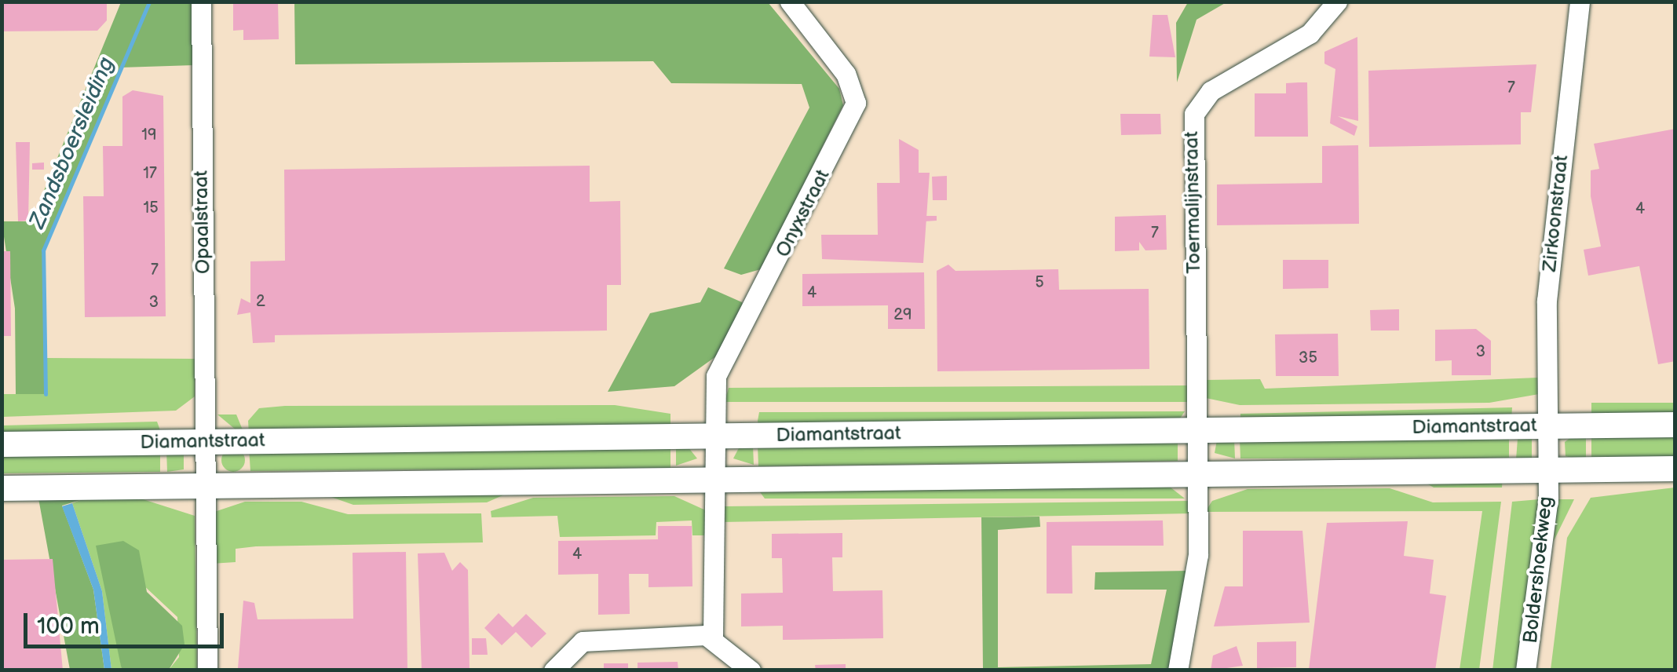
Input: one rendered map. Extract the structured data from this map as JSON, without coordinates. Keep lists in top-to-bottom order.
{
  "streets": {
    "main road": ["Diamantstraat"],
    "street": [
      "Toermalijnstraat",
      "Onyxstraat",
      "Zirkoonstraat",
      "Opaalstraat",
      "Boldershoekweg"
    ]
  },
  "crossings": [
    ["Toermalijnstraat", "Diamantstraat"],
    ["Onyxstraat", "Diamantstraat"],
    ["Zirkoonstraat", "Diamantstraat"],
    ["Zirkoonstraat", "Boldershoekweg"],
    ["Opaalstraat", "Diamantstraat"]
  ],
  "water": ["Zandsboersleiding"],
  "house_numbers": [
    "7",
    "19",
    "17",
    "15",
    "4",
    "7",
    "7",
    "5",
    "4",
    "2",
    "3",
    "29",
    "3",
    "35",
    "4"
  ],
  "scale_bar": "100 m"
}
